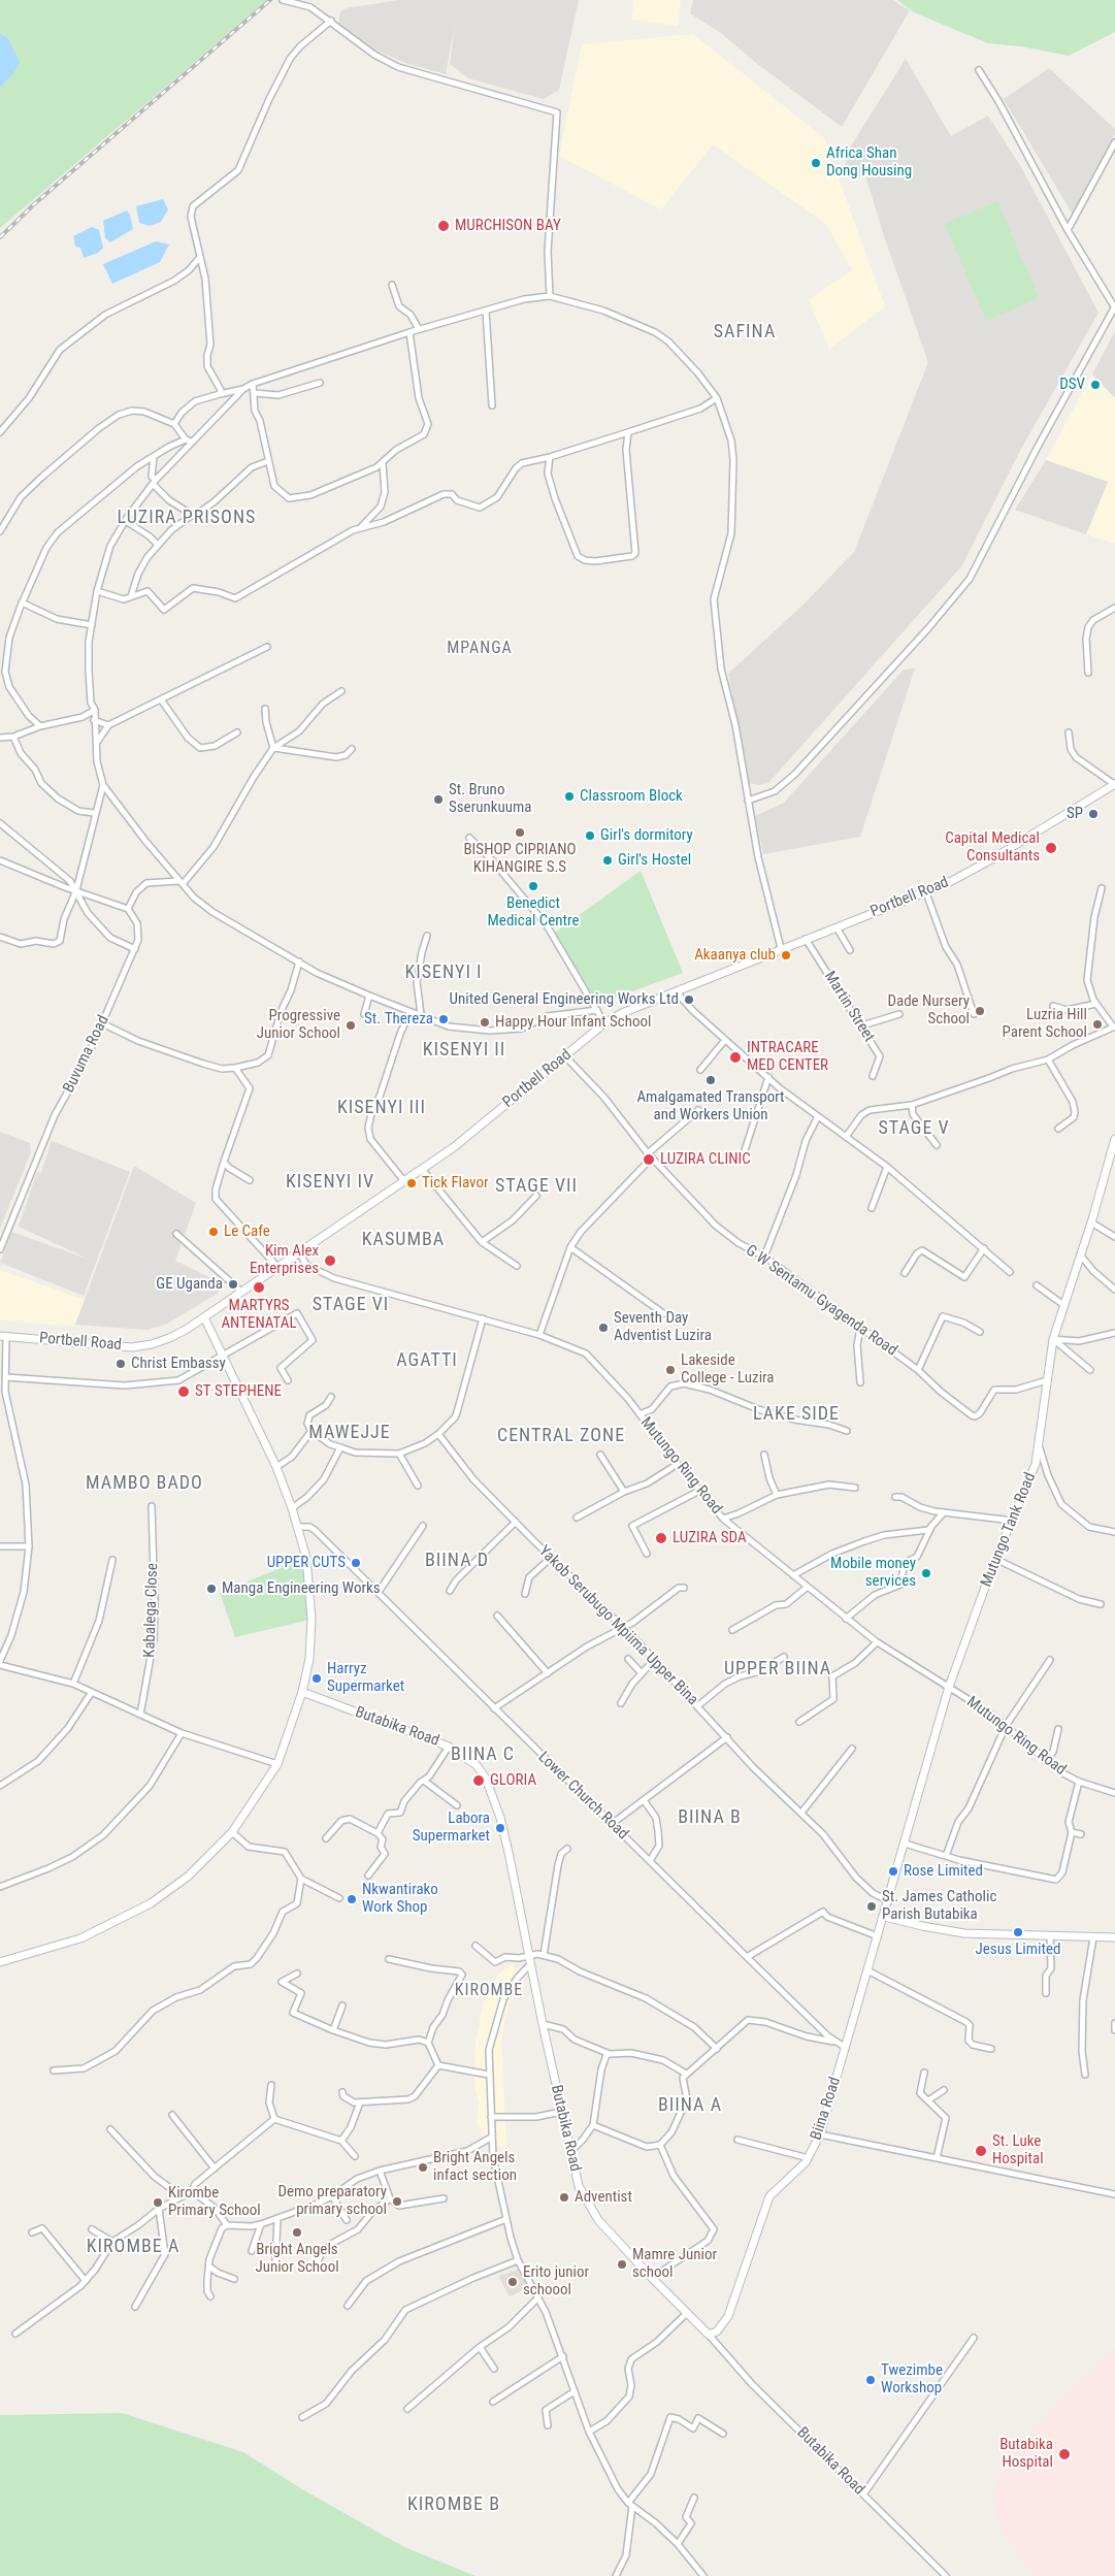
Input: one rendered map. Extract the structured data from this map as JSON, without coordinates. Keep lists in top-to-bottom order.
{
  "streets": {
    "main road": [
      "Portbell Road",
      "Mutungo Tank Road",
      "Butabika Road",
      "Biina Road"
    ],
    "street": [
      "Martin Street",
      "Buvuma Road",
      "G W Sentamu Gyagenda Road",
      "Mutungo Ring Road",
      "Kabalega Close",
      "Yakob Serubugo Mpiima Upper Bina",
      "Lower Church Road"
    ]
  },
  "crossings": [
    ["Portbell Road", "Martin Street"],
    ["Portbell Road", "G W Sentamu Gyagenda Road"],
    ["Portbell Road", "Mutungo Ring Road"],
    ["G W Sentamu Gyagenda Road", "Mutungo Tank Road"],
    ["Mutungo Ring Road", "Mutungo Tank Road"],
    ["Mutungo Tank Road", "Yakob Serubugo Mpiima Upper Bina"],
    ["Mutungo Tank Road", "Biina Road"],
    ["Butabika Road", "Biina Road"],
    ["Lower Church Road", "Biina Road"]
  ],
  "districts": [
    "SAFINA",
    "LUZIRA PRISONS",
    "MPANGA",
    "KISENYI I",
    "KISENYI II",
    "KISENYI III",
    "STAGE V",
    "KISENYI IV",
    "STAGE VII",
    "KASUMBA",
    "STAGE VI",
    "AGATTI",
    "LAKE SIDE",
    "MAWEJJE",
    "CENTRAL ZONE",
    "MAMBO BADO",
    "BIINA D",
    "UPPER BIINA",
    "BIINA C",
    "BIINA B",
    "KIROMBE",
    "BIINA A",
    "KIROMBE A",
    "KIROMBE B"
  ],
  "places": [
    "Africa Shan Dong Housing",
    "MURCHISON BAY",
    "DSV",
    "Classroom Block",
    "St. Bruno Sserunkuuma",
    "SP",
    "BISHOP CIPRIANO KIHANGIRE S.S",
    "Girl's dormitory",
    "Capital Medical Consultants",
    "Girl's Hostel",
    "Benedict Medical Centre",
    "Akaanya club",
    "United General Engineering Works Ltd",
    "Dade Nursery School",
    "St. Thereza",
    "Happy Hour Infant School",
    "Luzria Hill Parent School",
    "Progressive Junior School",
    "INTRACARE MED CENTER",
    "Amalgamated Transport and Workers Union",
    "LUZIRA CLINIC",
    "Tick Flavor",
    "Le Cafe",
    "Kim Alex Enterprises",
    "GE Uganda",
    "MARTYRS ANTENATAL",
    "Seventh Day Adventist Luzira",
    "Christ Embassy",
    "Lakeside College - Luzira",
    "ST STEPHENE",
    "LUZIRA SDA",
    "UPPER CUTS",
    "Mobile money services",
    "Manga Engineering Works",
    "Harryz Supermarket",
    "GLORIA",
    "Labora Supermarket",
    "Rose Limited",
    "Nkwantirako Work Shop",
    "St. James Catholic Parish Butabika",
    "Jesus Limited",
    "St. Luke Hospital",
    "Bright Angels infact section",
    "Adventist",
    "Demo preparatory primary school",
    "Kirombe Primary School",
    "Bright Angels Junior School",
    "Mamre Junior school",
    "Erito junior schoool",
    "Twezimbe Workshop",
    "Butabika Hospital"
  ]
}
